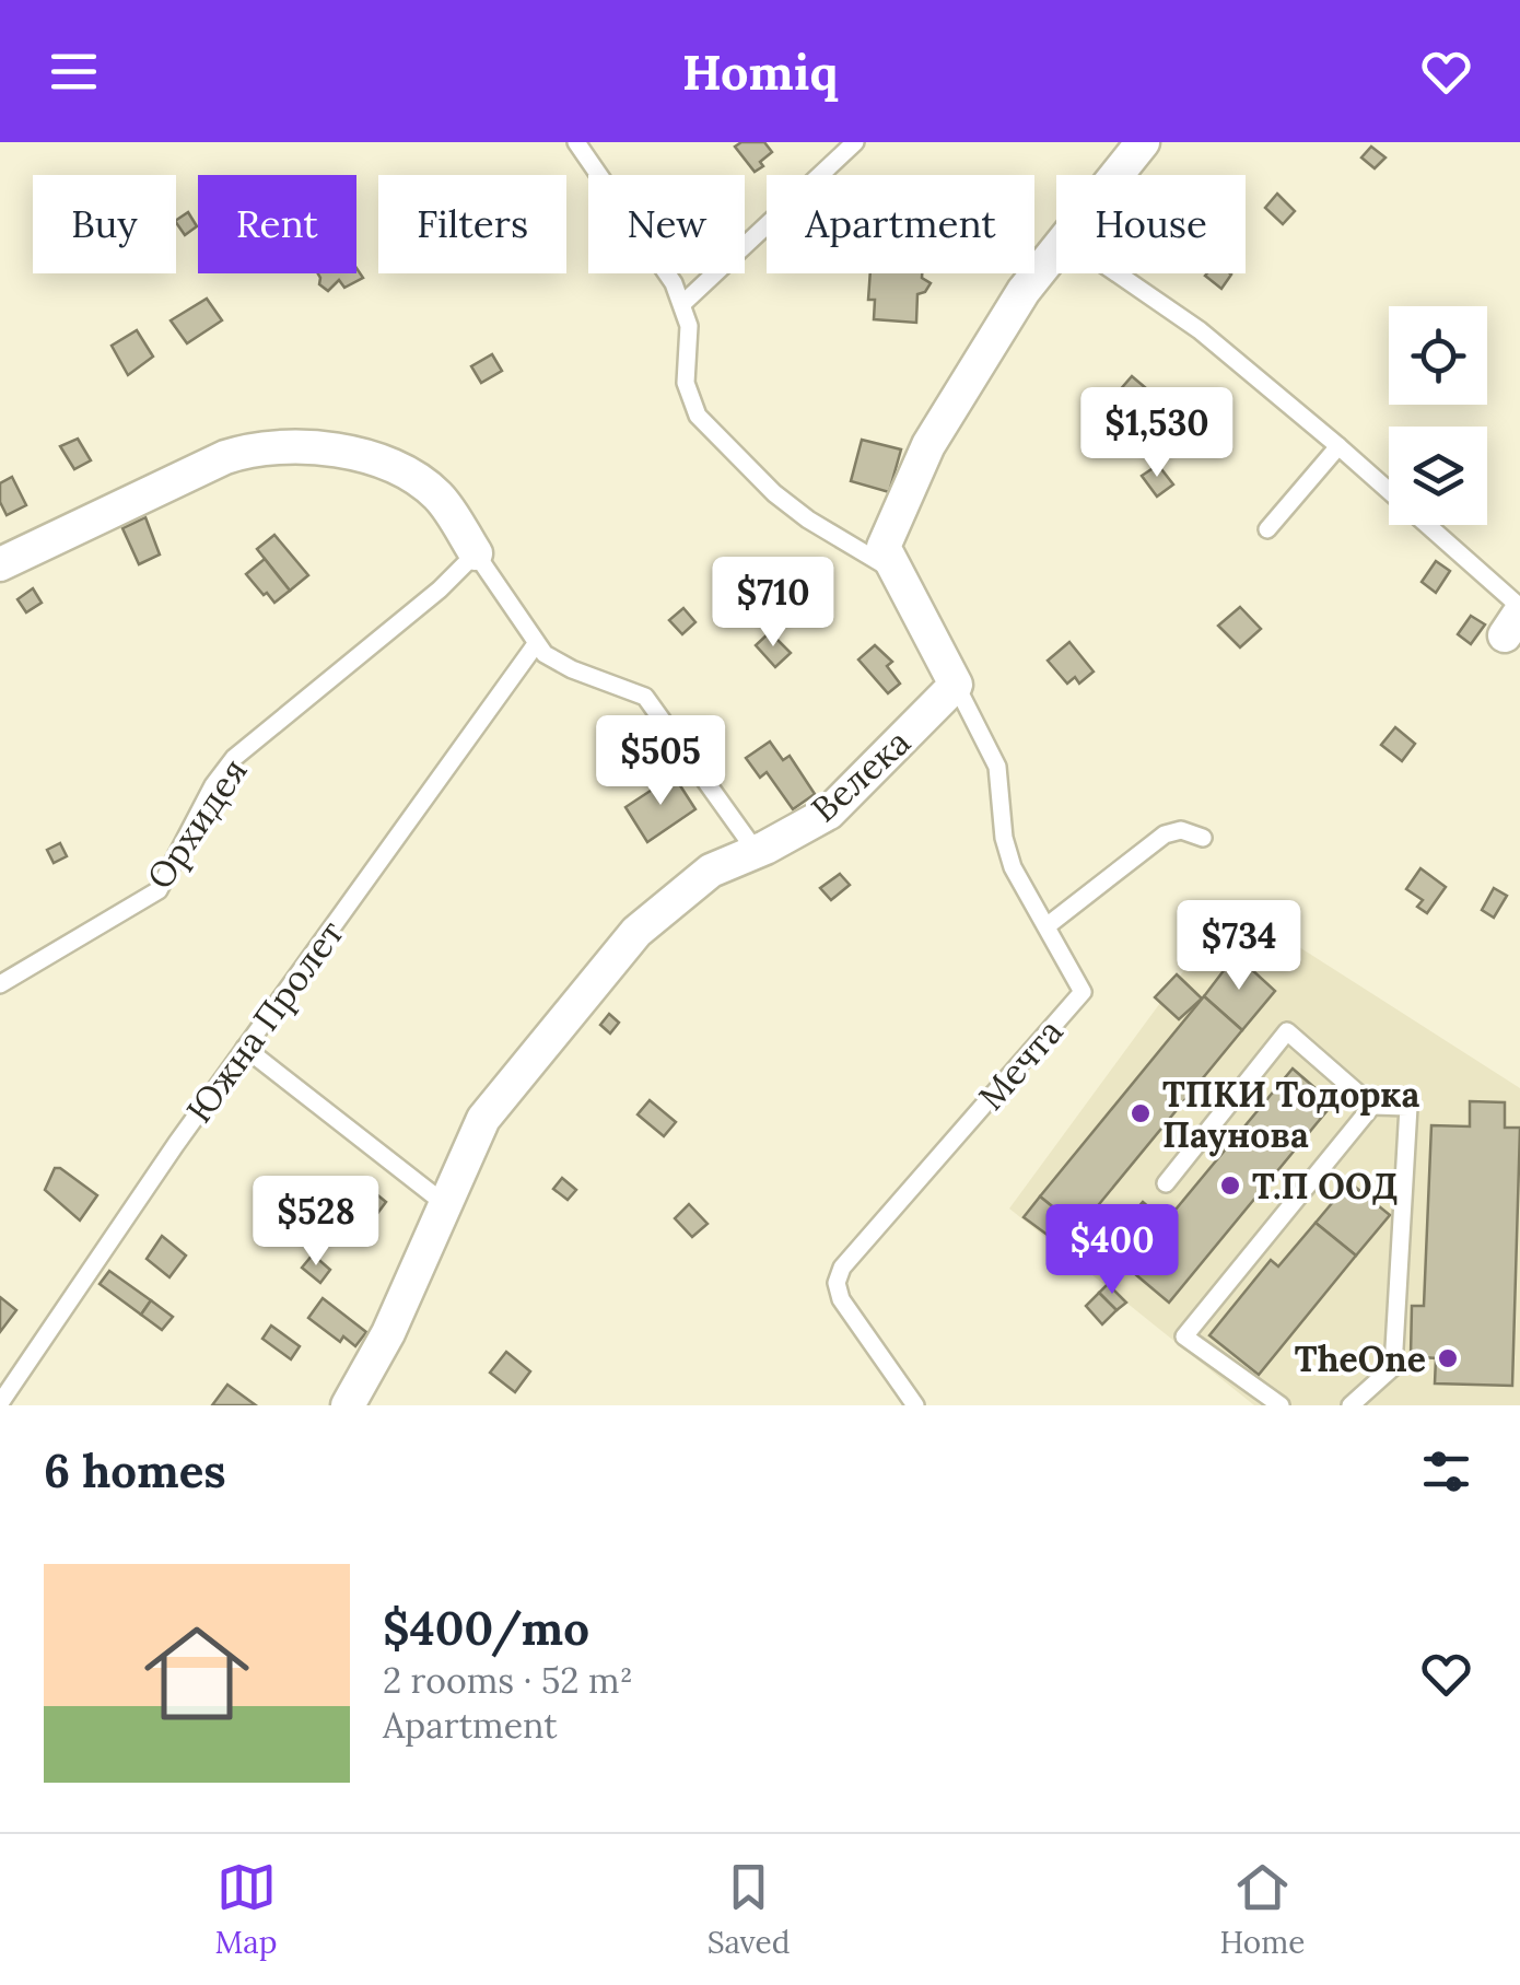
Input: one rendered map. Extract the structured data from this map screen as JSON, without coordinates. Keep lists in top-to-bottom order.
{
  "streets": {
    "street": ["Велека"],
    "lane": ["Орхидея", "Южна Пролет", "Мечта"]
  },
  "crossings": [
    ["Велека", "Мечта"]
  ],
  "places": ["ТПКИ Тодорка Паунова", "Т.П ООД", "TheOnе"],
  "page": {
    "header": "Homiq",
    "chip": [
      "Buy",
      "Rent",
      "Filters",
      "New",
      "Apartment",
      "House"
    ],
    "price": [
      "$1,530",
      "$710",
      "$505",
      "$734",
      "$528",
      "$400"
    ],
    "heading": "6 homes",
    "list": [
      {
        "name": "$400/mo",
        "note": "2 rooms · 52 m² · Apartment"
      }
    ],
    "tabs": ["Map", "Saved", "Home"]
  }
}
